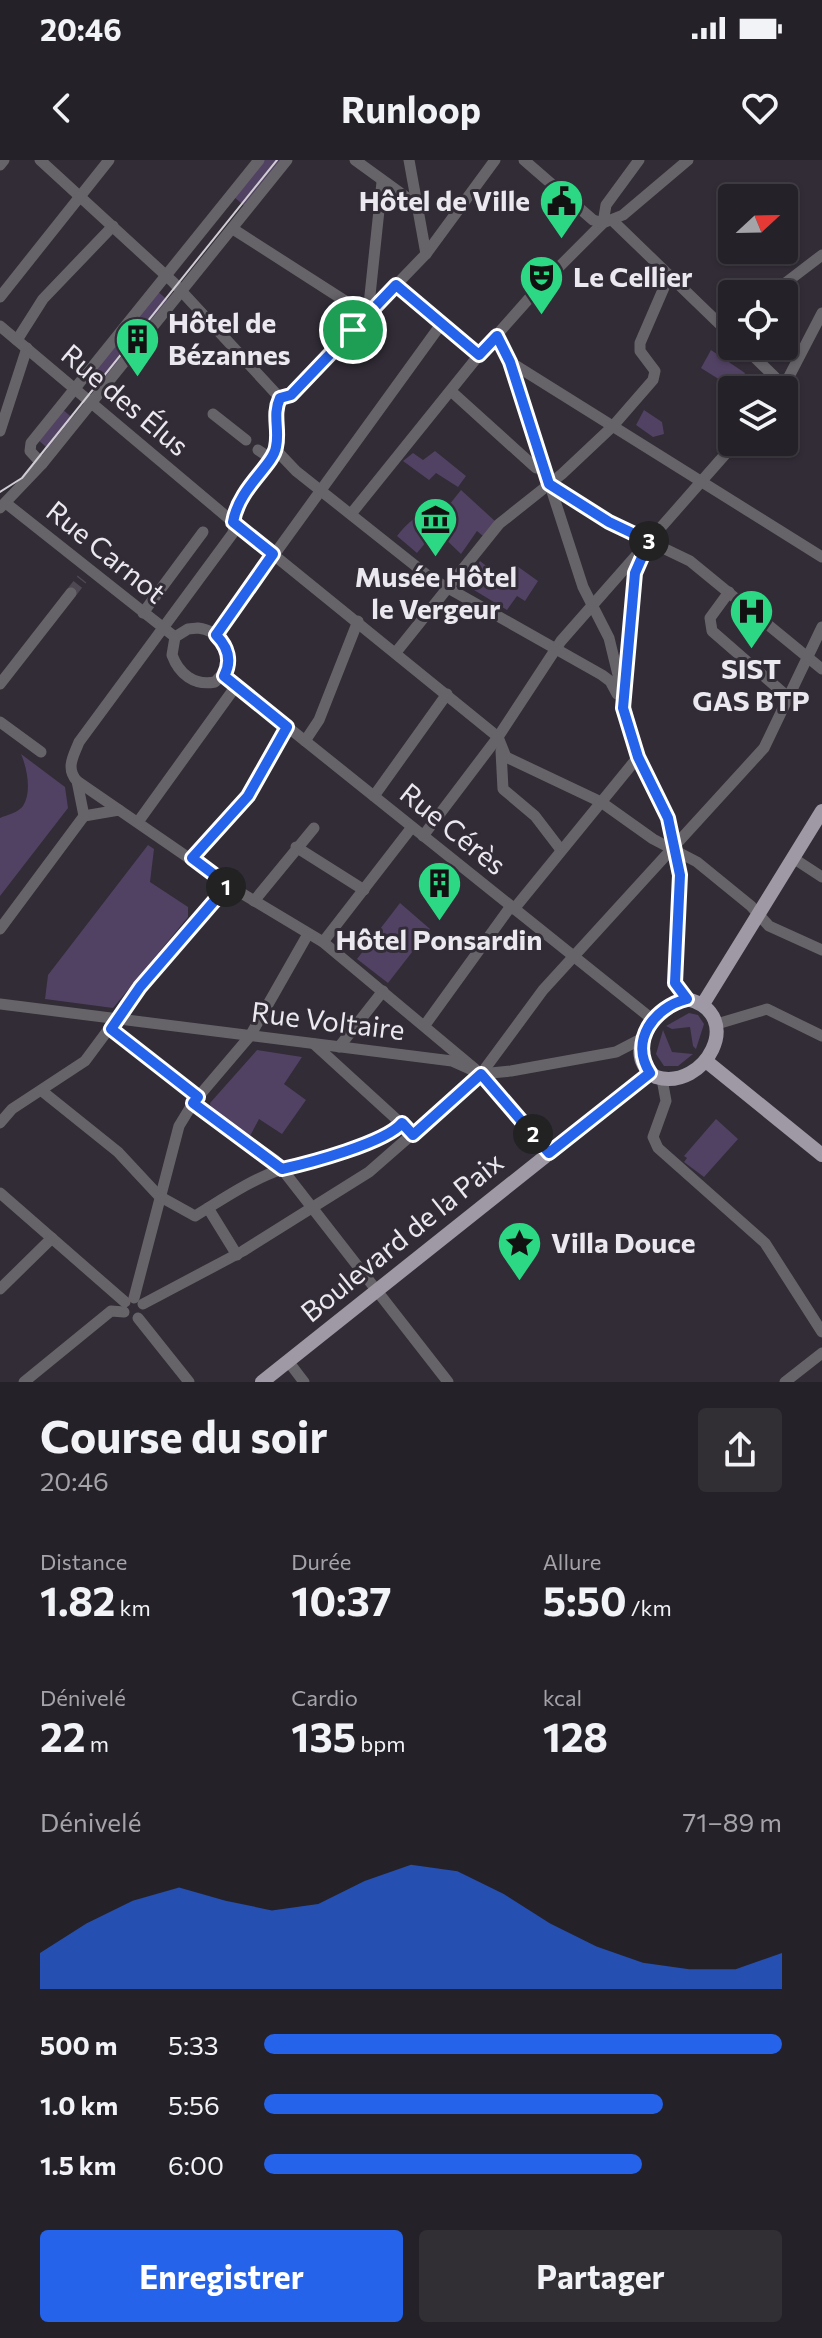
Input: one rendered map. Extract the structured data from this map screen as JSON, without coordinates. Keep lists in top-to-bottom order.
{
  "streets": {
    "main road": ["Boulevard de la Paix"],
    "street": [
      "Rue des Élus",
      "Rue Carnot",
      "Rue Cérès",
      "Rue Voltaire"
    ]
  },
  "crossings": [
    ["Rue Carnot", "Rue Cérès"],
    ["Rue Cérès", "Rue Voltaire"],
    ["Rue Cérès", "Boulevard de la Paix"],
    ["Rue Voltaire", "Boulevard de la Paix"]
  ],
  "places": {
    "public building": ["Hôtel de Ville"],
    "theatre": ["Le Cellier"],
    "building": ["Hôtel de Bézannes", "Hôtel Ponsardin"],
    "museum": ["Musée Hôtel le Vergeur"],
    "hospital": ["SIST GAS BTP"],
    "place": ["Villa Douce"]
  },
  "north": "right",
  "page": {
    "status": "20:46",
    "header": "Runloop",
    "pins": ["3", "1", "2"],
    "heading": ["Course du soir", "20:46"],
    "stats": [
      ["Distance", "1.82 km"],
      ["Durée", "10:37"],
      ["Allure", "5:50 /km"],
      ["Dénivelé", "22 m"],
      ["Cardio", "135 bpm"],
      ["kcal", "128"]
    ],
    "chart": ["Dénivelé", "71–89 m"],
    "list": [
      {
        "name": "500 m",
        "note": "5:33"
      },
      {
        "name": "1.0 km",
        "note": "5:56"
      },
      {
        "name": "1.5 km",
        "note": "6:00"
      }
    ],
    "buttons": ["Enregistrer", "Partager"]
  }
}
